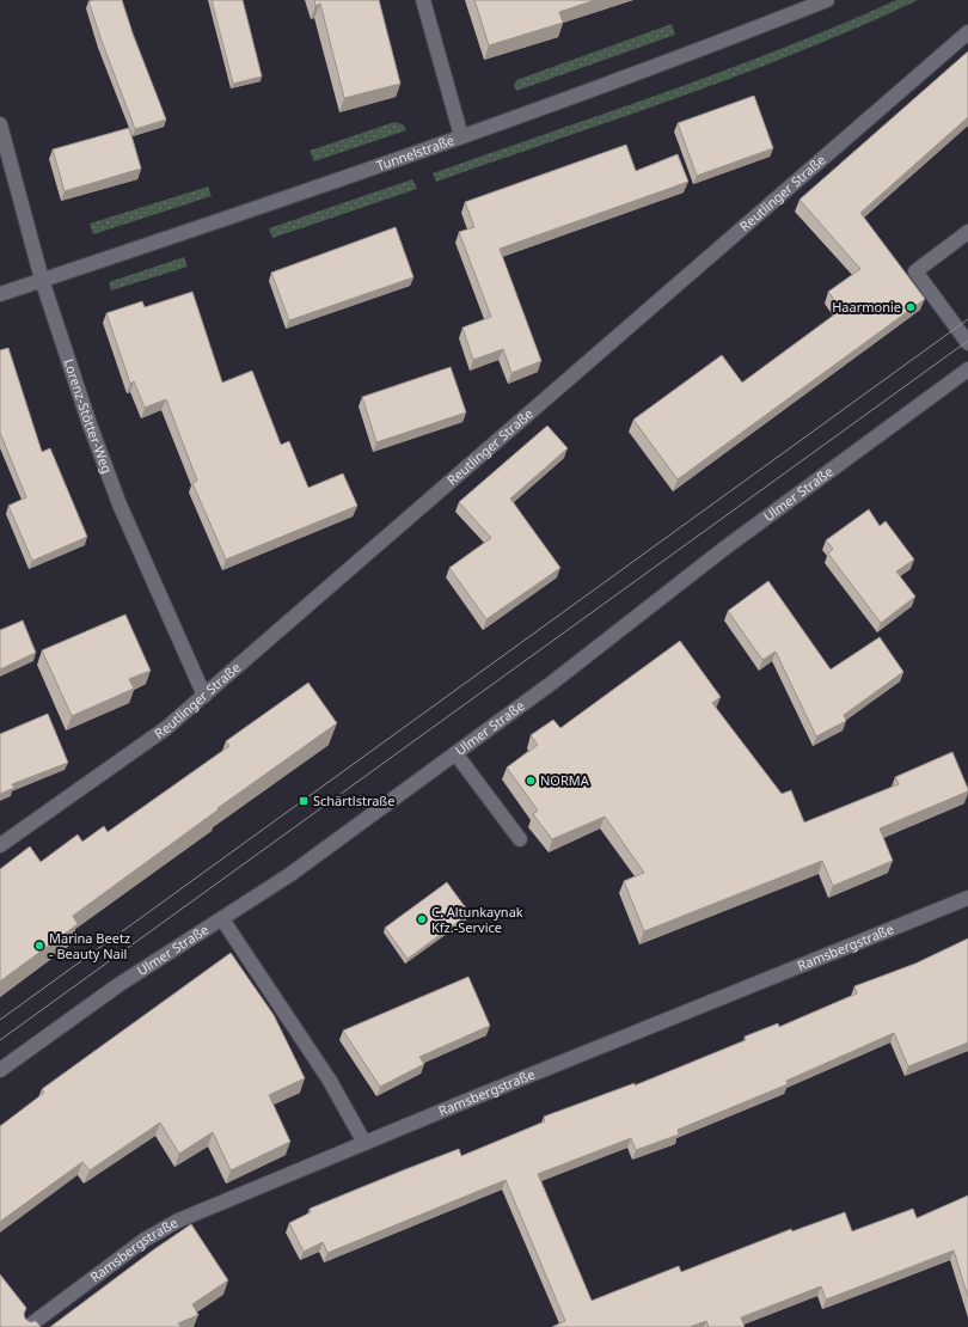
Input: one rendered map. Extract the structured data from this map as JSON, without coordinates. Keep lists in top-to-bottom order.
{
  "streets": {
    "street": [
      "Tunnelstraße",
      "Reutlinger Straße",
      "Lorenz-Stötter-Weg",
      "Ulmer Straße",
      "Ramsbergstraße"
    ]
  },
  "crossings": [
    ["Tunnelstraße", "Lorenz-Stötter-Weg"],
    ["Reutlinger Straße", "Lorenz-Stötter-Weg"]
  ],
  "places": {
    "other": [
      "Haarmonie",
      "NORMA",
      "C. Altunkaynak Kfz.-Service",
      "Marina Beetz - Beauty Nail"
    ],
    "transit": ["Schärtlstraße"]
  }
}
